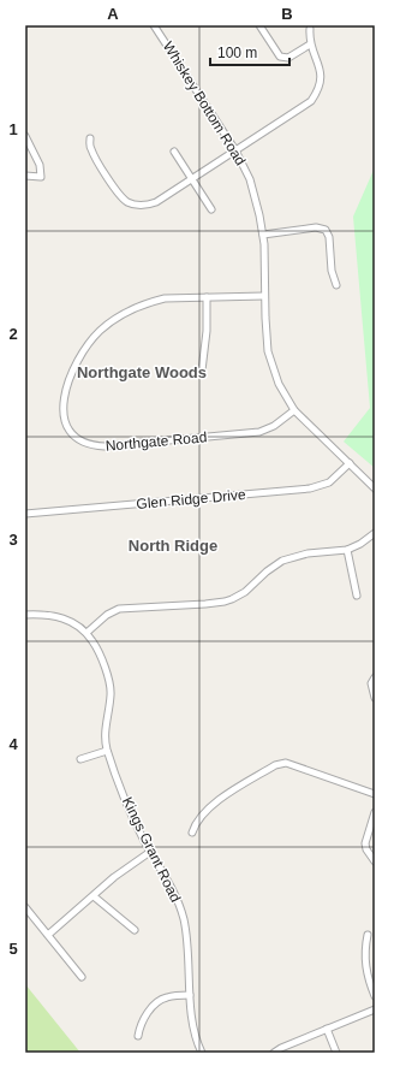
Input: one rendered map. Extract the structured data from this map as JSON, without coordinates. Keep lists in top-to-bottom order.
{
  "streets": {
    "street": [
      "Whiskey Bottom Road",
      "Northgate Road",
      "Glen Ridge Drive",
      "Kings Grant Road"
    ]
  },
  "crossings": [
    ["Whiskey Bottom Road", "Northgate Road"],
    ["Whiskey Bottom Road", "Glen Ridge Drive"]
  ],
  "districts": ["Northgate Woods", "North Ridge"],
  "scale_bar": "100 m",
  "grid": {
    "columns": ["A", "B"],
    "rows": [
      "1",
      "2",
      "3",
      "4",
      "5"
    ]
  }
}
